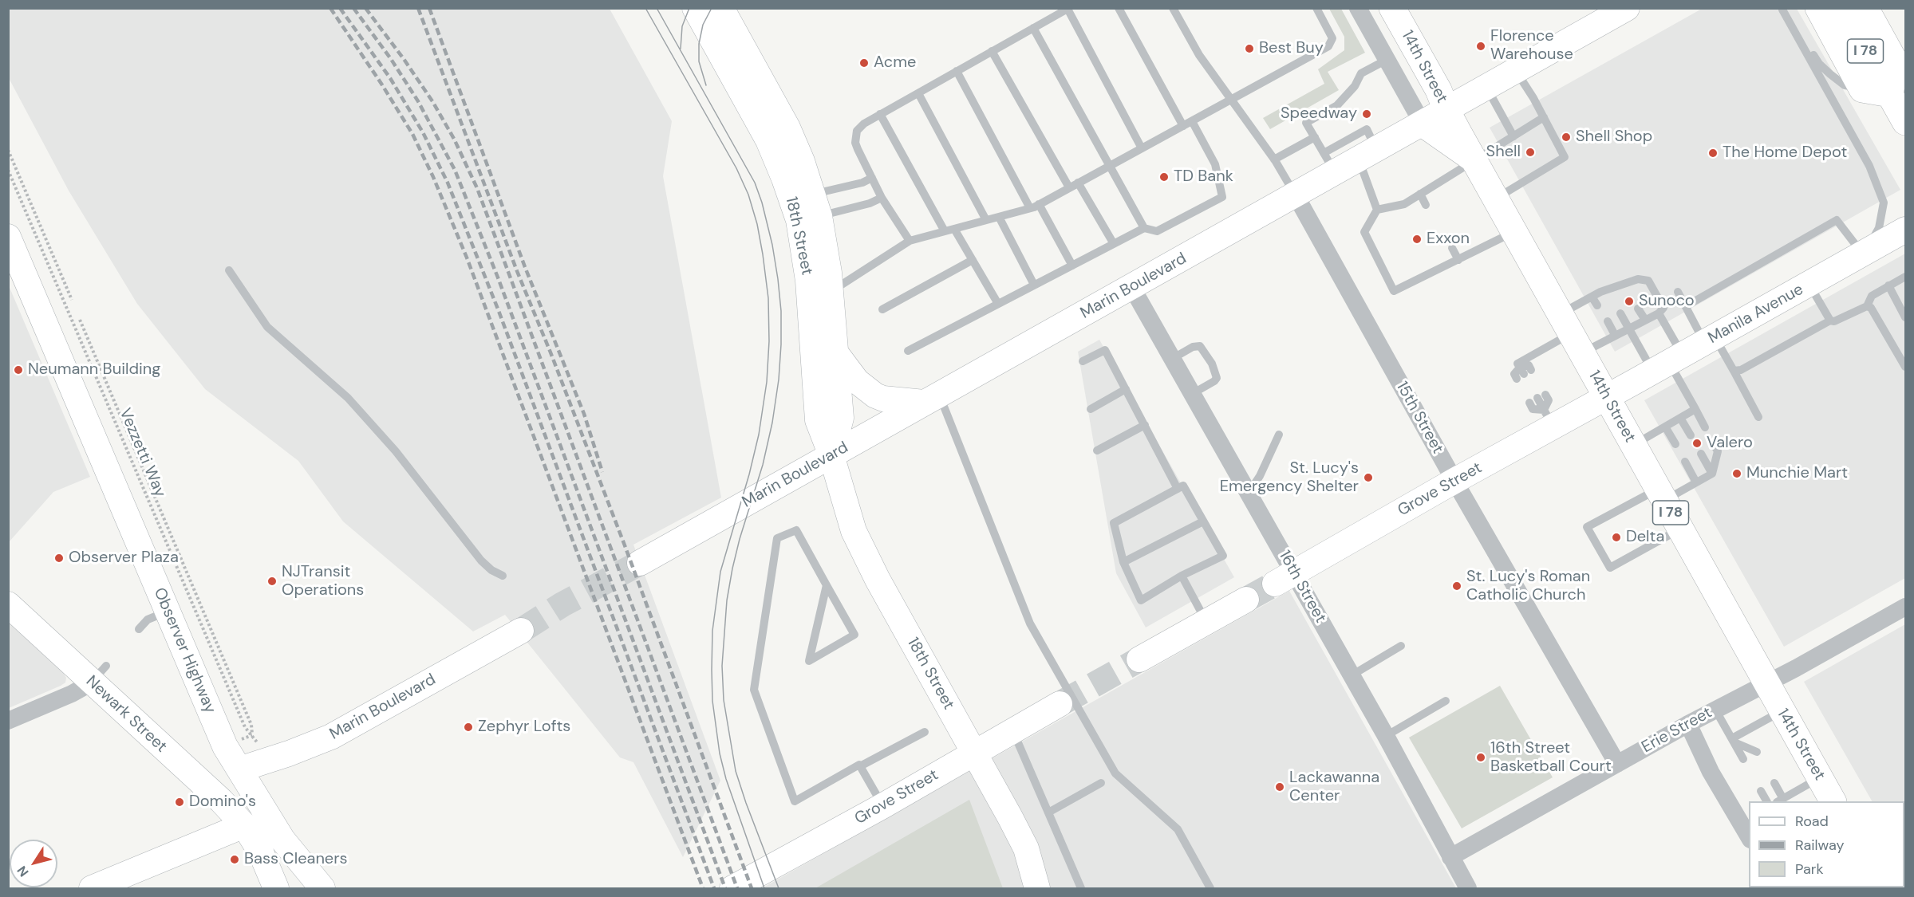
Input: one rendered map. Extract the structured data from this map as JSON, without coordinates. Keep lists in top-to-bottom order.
{
  "streets": {
    "highway": ["I 78", "14th Street"],
    "street": [
      "18th Street",
      "Marin Boulevard",
      "Manila Avenue",
      "15th Street",
      "Grove Street",
      "16th Street",
      "Observer Highway",
      "Newark Street",
      "Erie Street"
    ],
    "path": ["Vezzetti Way"]
  },
  "crossings": [
    ["14th Street", "Marin Boulevard"],
    ["14th Street", "Manila Avenue"],
    ["14th Street", "Grove Street"],
    ["14th Street", "Erie Street"],
    ["18th Street", "Marin Boulevard"],
    ["18th Street", "Grove Street"],
    ["Marin Boulevard", "15th Street"],
    ["Marin Boulevard", "16th Street"],
    ["Marin Boulevard", "Observer Highway"],
    ["Manila Avenue", "Grove Street"],
    ["15th Street", "Grove Street"],
    ["15th Street", "Erie Street"],
    ["Grove Street", "16th Street"],
    ["16th Street", "Erie Street"]
  ],
  "places": [
    "Florence Warehouse",
    "Best Buy",
    "Acme",
    "Speedway",
    "Shell Shop",
    "Shell",
    "The Home Depot",
    "TD Bank",
    "Exxon",
    "Sunoco",
    "Neumann Building",
    "Valero",
    "Munchie Mart",
    "St. Lucy's Emergency Shelter",
    "Delta",
    "Observer Plaza",
    "NJTransit Operations",
    "St. Lucy's Roman Catholic Church",
    "Zephyr Lofts",
    "16th Street Basketball Court",
    "Lackawanna Center",
    "Domino's",
    "Bass Cleaners"
  ],
  "legend": ["Road", "Railway", "Park"],
  "north": "bottom left"
}
